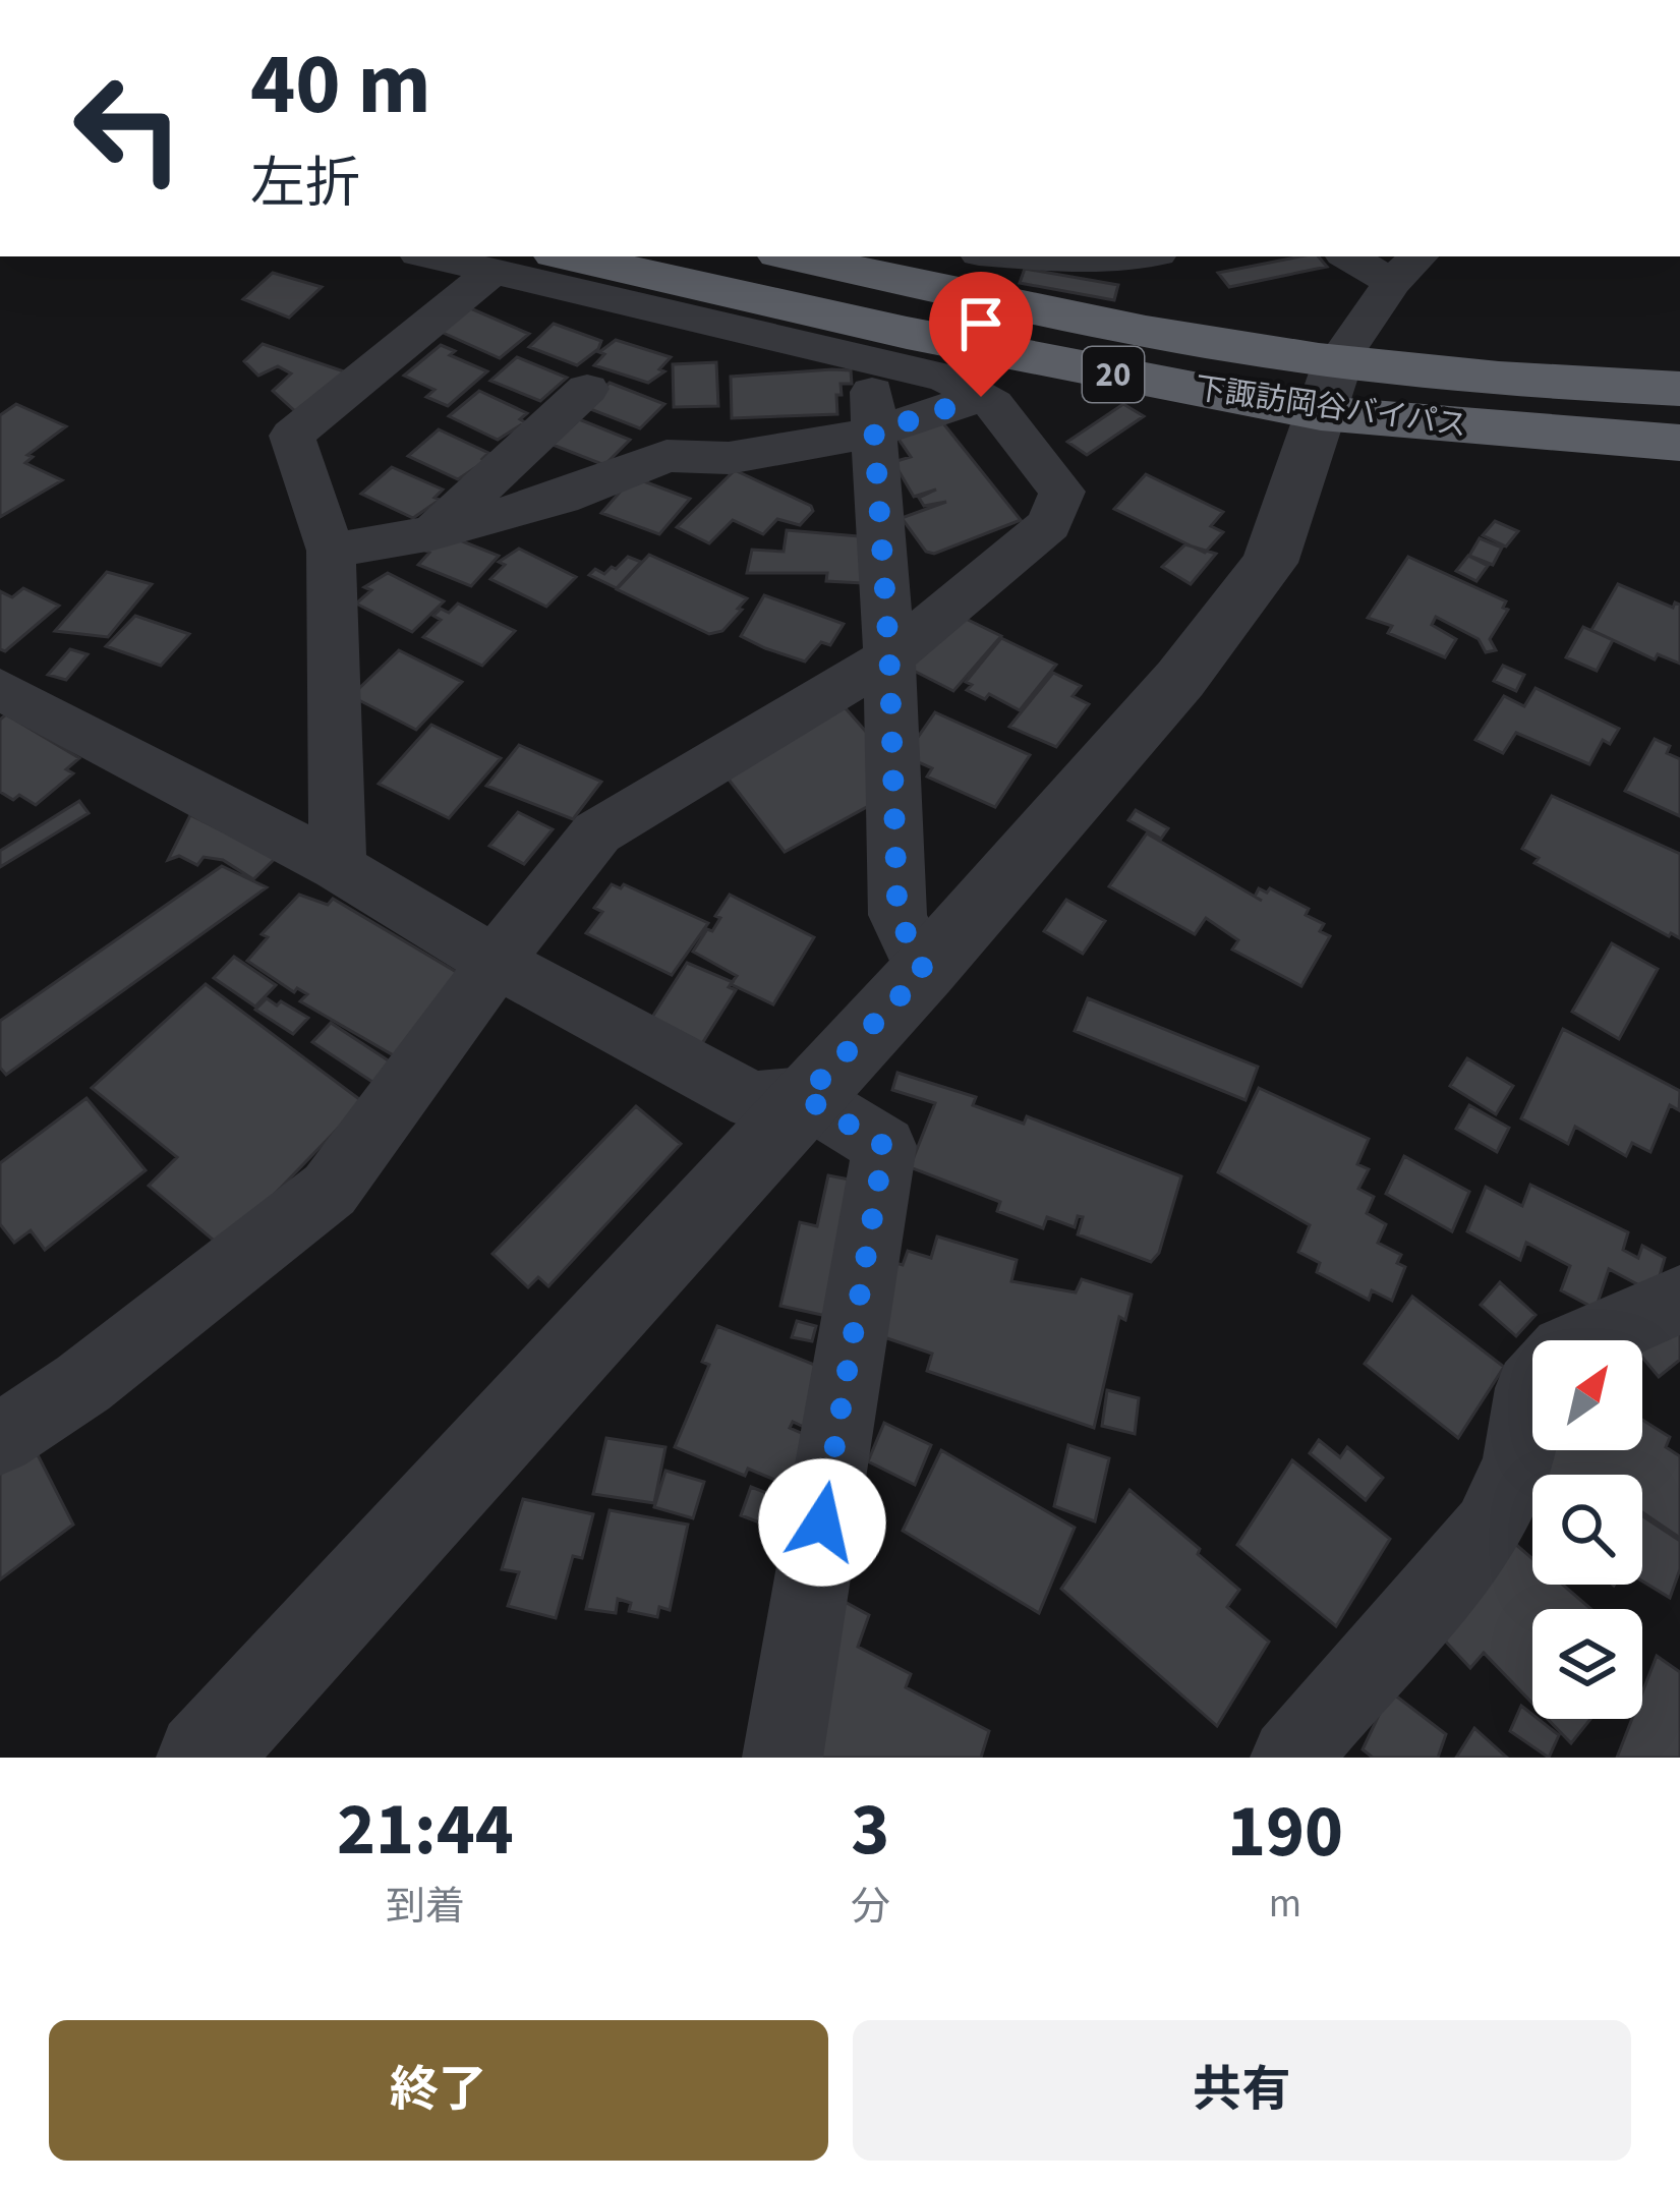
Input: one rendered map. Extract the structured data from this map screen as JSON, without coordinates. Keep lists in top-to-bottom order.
{
  "streets": {
    "highway": ["20", "下諏訪岡谷バイパス"]
  },
  "north": "top right",
  "page": {
    "turn": ["40 m", "左折"],
    "eta": [
      "21:44",
      "到着",
      "3",
      "分",
      "190",
      "m"
    ],
    "buttons": ["終了", "共有"]
  }
}
